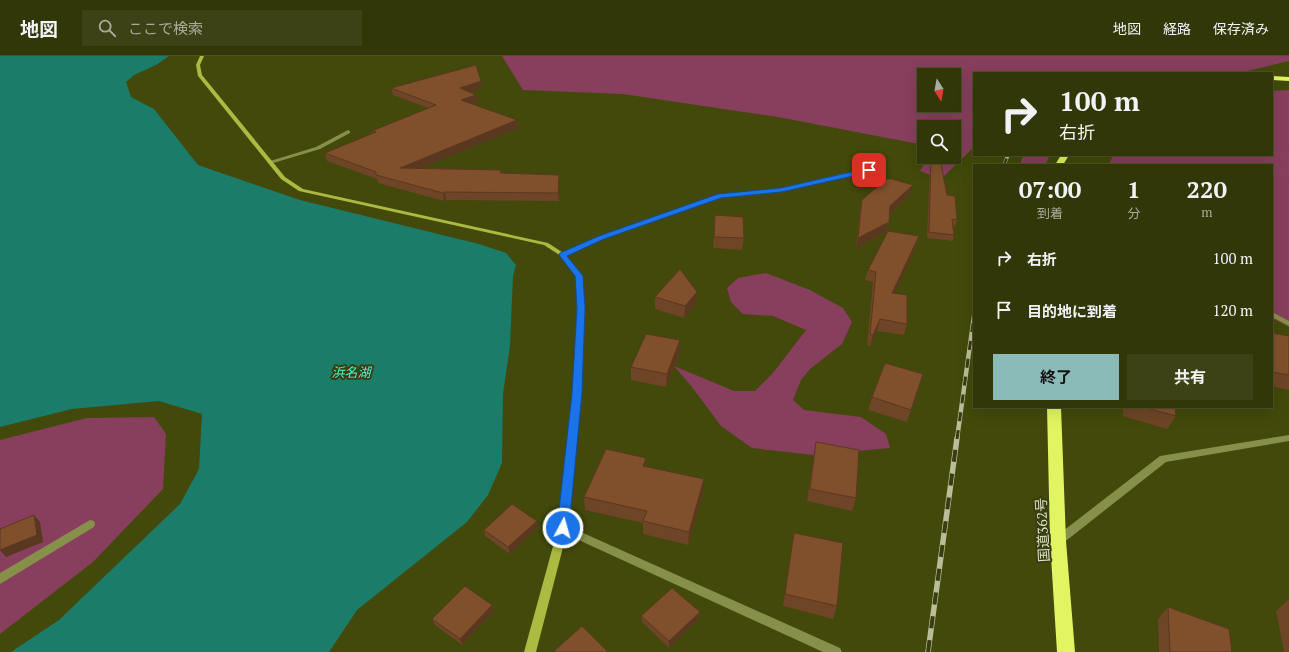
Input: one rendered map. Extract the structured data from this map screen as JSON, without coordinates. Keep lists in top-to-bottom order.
{
  "streets": {
    "highway": ["国道362号"]
  },
  "water": ["浜名湖"],
  "north": "bottom",
  "page": {
    "header": "地図",
    "search": "ここで検索",
    "nav": ["地図", "経路", "保存済み"],
    "turn": ["100 m", "右折"],
    "eta": [
      "07:00",
      "到着",
      "1",
      "分",
      "220",
      "m"
    ],
    "list": [
      {
        "name": "右折",
        "value": "100 m"
      },
      {
        "name": "目的地に到着",
        "value": "120 m"
      }
    ],
    "buttons": ["終了", "共有"]
  }
}
